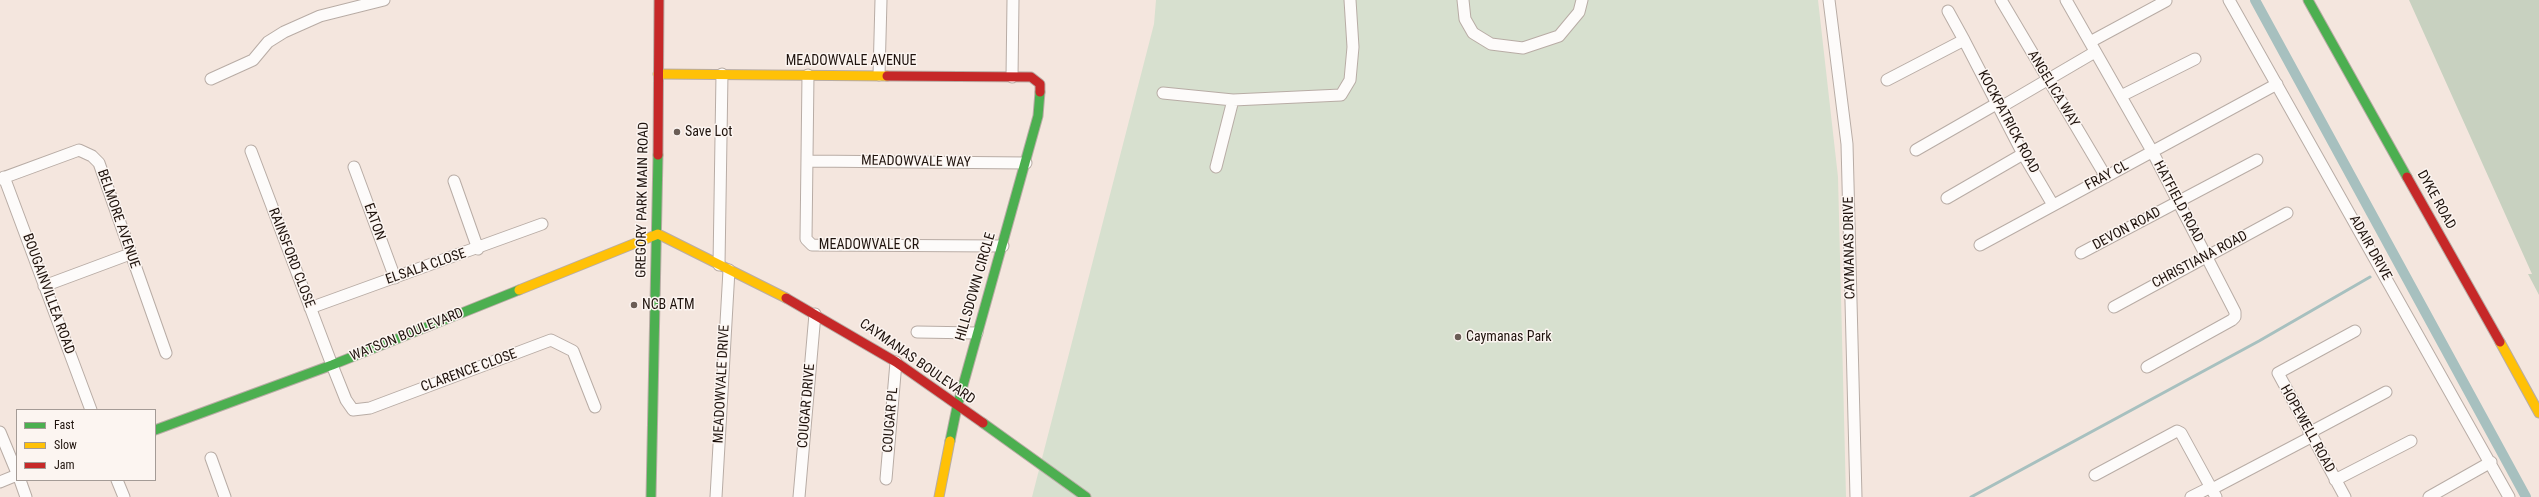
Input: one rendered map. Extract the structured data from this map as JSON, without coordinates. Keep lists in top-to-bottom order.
{
  "streets": {
    "street": [
      "MEADOWVALE AVENUE",
      "ANGELICA WAY",
      "KOCKPATRICK ROAD",
      "MEADOWVALE WAY",
      "FRAY CL",
      "GREGORY PARK MAIN ROAD",
      "DYKE ROAD",
      "HATFIELD ROAD",
      "BELMORE AVENUE",
      "EATON",
      "DEVON ROAD",
      "MEADOWVALE CR",
      "CAYMANAS DRIVE",
      "ADAIR DRIVE",
      "RAINSFORD CLOSE",
      "CHRISTIANA ROAD",
      "ELSALA CLOSE",
      "HILLSDOWN CIRCLE",
      "BOUGAINVILLEA ROAD",
      "WATSON BOULEVARD",
      "CAYMANAS BOULEVARD",
      "CLARENCE CLOSE",
      "MEADOWVALE DRIVE",
      "COUGAR DRIVE",
      "COUGAR PL",
      "HOPEWELL ROAD"
    ]
  },
  "crossings": [
    ["MEADOWVALE AVENUE", "GREGORY PARK MAIN ROAD"],
    ["MEADOWVALE AVENUE", "MEADOWVALE CR"],
    ["MEADOWVALE AVENUE", "HILLSDOWN CIRCLE"],
    ["MEADOWVALE AVENUE", "MEADOWVALE DRIVE"],
    ["ANGELICA WAY", "FRAY CL"],
    ["KOCKPATRICK ROAD", "FRAY CL"],
    ["MEADOWVALE WAY", "MEADOWVALE CR"],
    ["MEADOWVALE WAY", "HILLSDOWN CIRCLE"],
    ["FRAY CL", "HATFIELD ROAD"],
    ["FRAY CL", "ADAIR DRIVE"],
    ["GREGORY PARK MAIN ROAD", "WATSON BOULEVARD"],
    ["GREGORY PARK MAIN ROAD", "CAYMANAS BOULEVARD"],
    ["HATFIELD ROAD", "DEVON ROAD"],
    ["HATFIELD ROAD", "CHRISTIANA ROAD"],
    ["BELMORE AVENUE", "BOUGAINVILLEA ROAD"],
    ["EATON", "ELSALA CLOSE"],
    ["MEADOWVALE CR", "HILLSDOWN CIRCLE"],
    ["RAINSFORD CLOSE", "ELSALA CLOSE"],
    ["RAINSFORD CLOSE", "WATSON BOULEVARD"],
    ["RAINSFORD CLOSE", "CLARENCE CLOSE"],
    ["HILLSDOWN CIRCLE", "CAYMANAS BOULEVARD"],
    ["WATSON BOULEVARD", "CAYMANAS BOULEVARD"],
    ["WATSON BOULEVARD", "CLARENCE CLOSE"],
    ["CAYMANAS BOULEVARD", "MEADOWVALE DRIVE"],
    ["CAYMANAS BOULEVARD", "COUGAR DRIVE"],
    ["CAYMANAS BOULEVARD", "COUGAR PL"]
  ],
  "places": ["Save Lot", "NCB ATM", "Caymanas Park"],
  "legend": ["Fast", "Slow", "Jam"]
}
